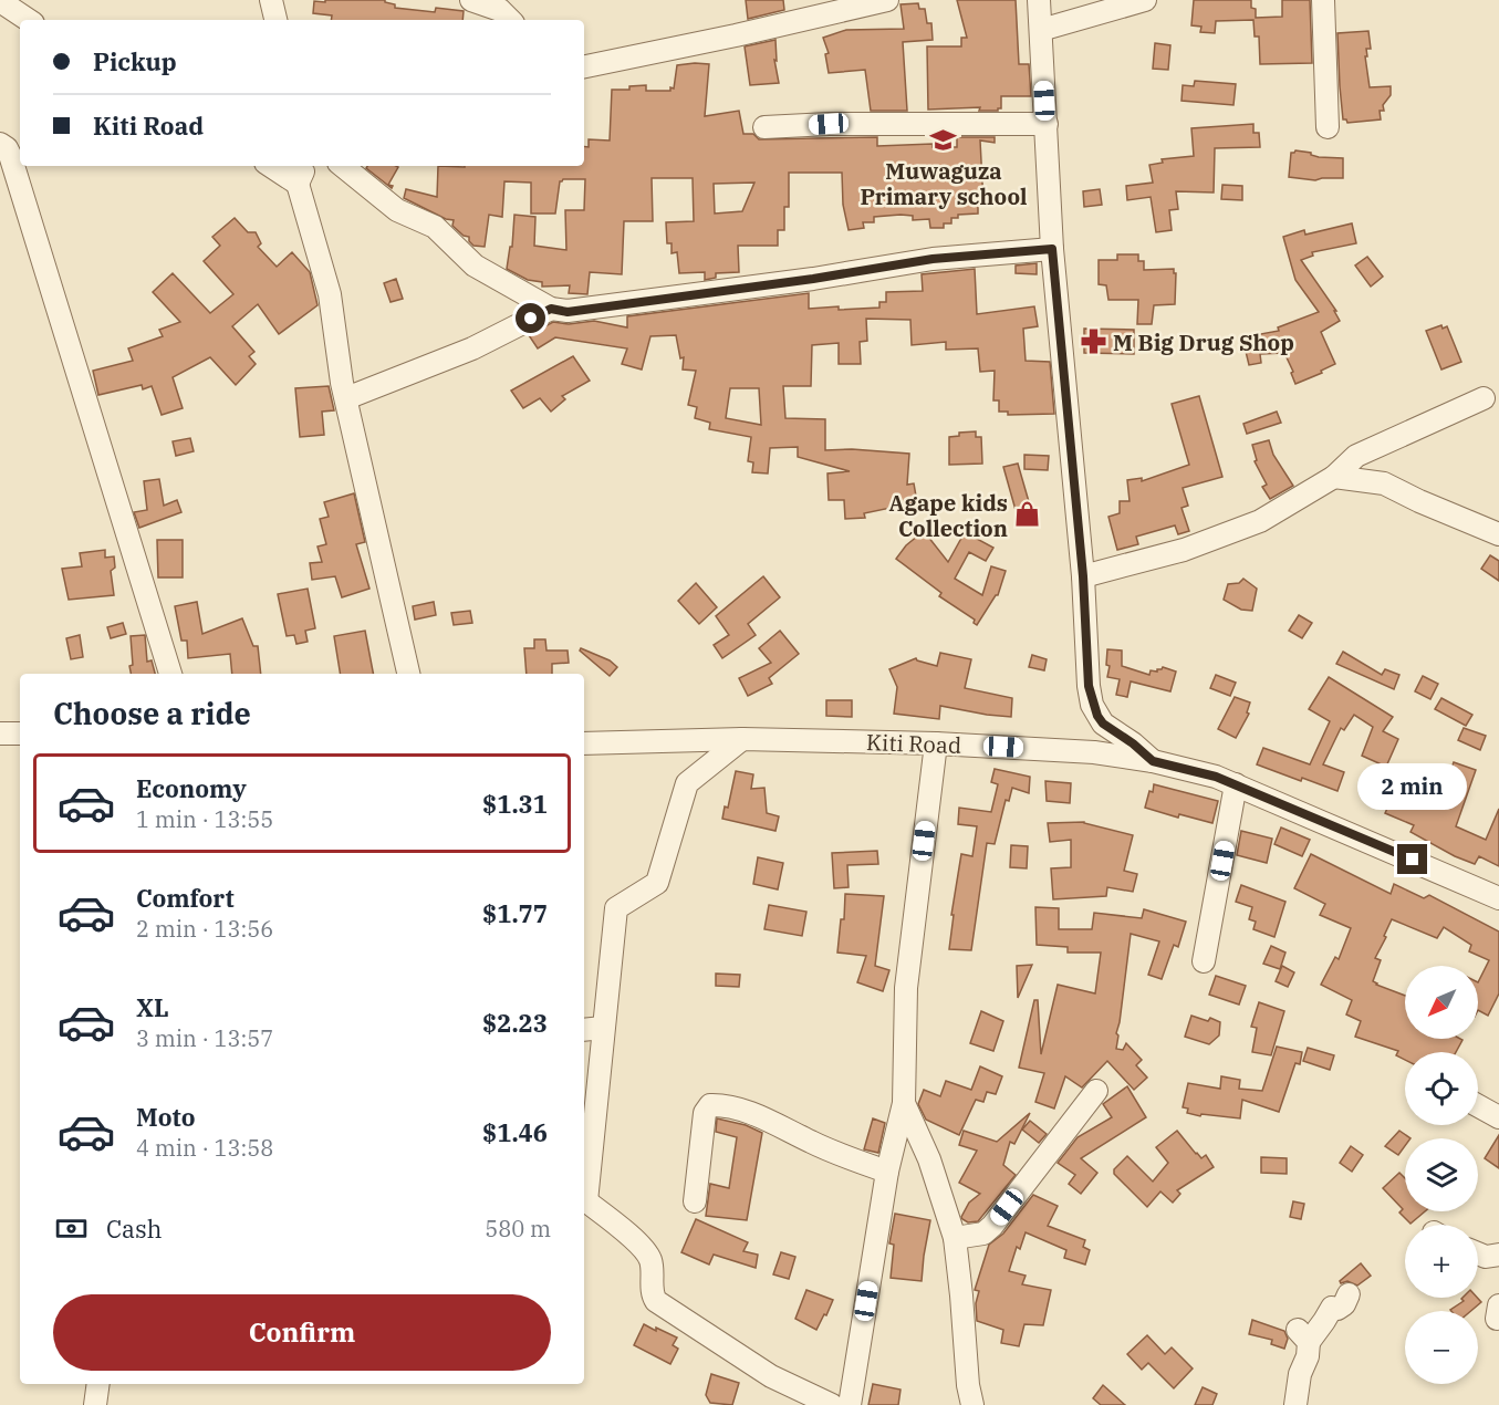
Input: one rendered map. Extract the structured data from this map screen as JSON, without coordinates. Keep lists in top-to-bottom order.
{
  "streets": {
    "street": ["Kiti Road"]
  },
  "places": {
    "school or university": ["Muwaguza Primary school"],
    "pharmacy": ["M Big Drug Shop"],
    "shop": ["Agape kids Collection"]
  },
  "north": "bottom left",
  "page": {
    "banner": ["Pickup", "Kiti Road"],
    "heading": "Choose a ride",
    "list": [
      {
        "name": "Economy",
        "note": "1 min · 13:55",
        "value": "$1.31"
      },
      {
        "name": "Comfort",
        "note": "2 min · 13:56",
        "value": "$1.77"
      },
      {
        "name": "XL",
        "note": "3 min · 13:57",
        "value": "$2.23"
      },
      {
        "name": "Moto",
        "note": "4 min · 13:58",
        "value": "$1.46"
      }
    ],
    "bubble": "2 min",
    "map_buttons": ["+", "−"],
    "pay": ["Cash", "580 m"],
    "buttons": "Confirm"
  }
}
